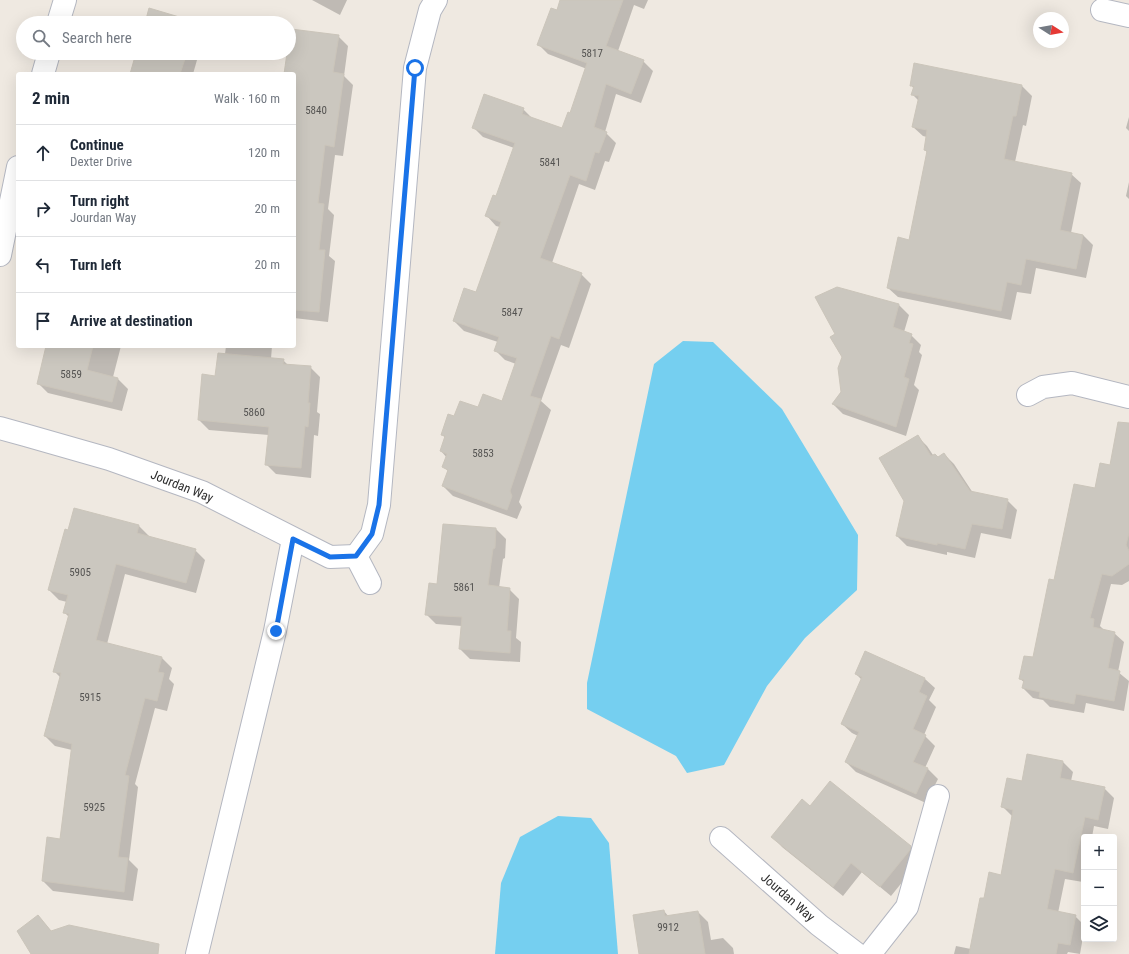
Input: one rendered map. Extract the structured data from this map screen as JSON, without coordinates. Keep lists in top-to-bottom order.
{
  "streets": {
    "street": ["Jourdan Way"]
  },
  "house_numbers": [
    "5817",
    "5840",
    "5841",
    "5847",
    "5859",
    "5860",
    "5853",
    "5905",
    "5861",
    "5915",
    "5925",
    "9912"
  ],
  "north": "right",
  "page": {
    "search": "Search here",
    "heading": ["2 min", "Walk · 160 m"],
    "list": [
      ["Continue", "Dexter Drive", "120 m"],
      ["Turn right", "Jourdan Way", "20 m"],
      ["Turn left", "20 m"],
      "Arrive at destination"
    ],
    "map_buttons": ["+", "−"]
  }
}
